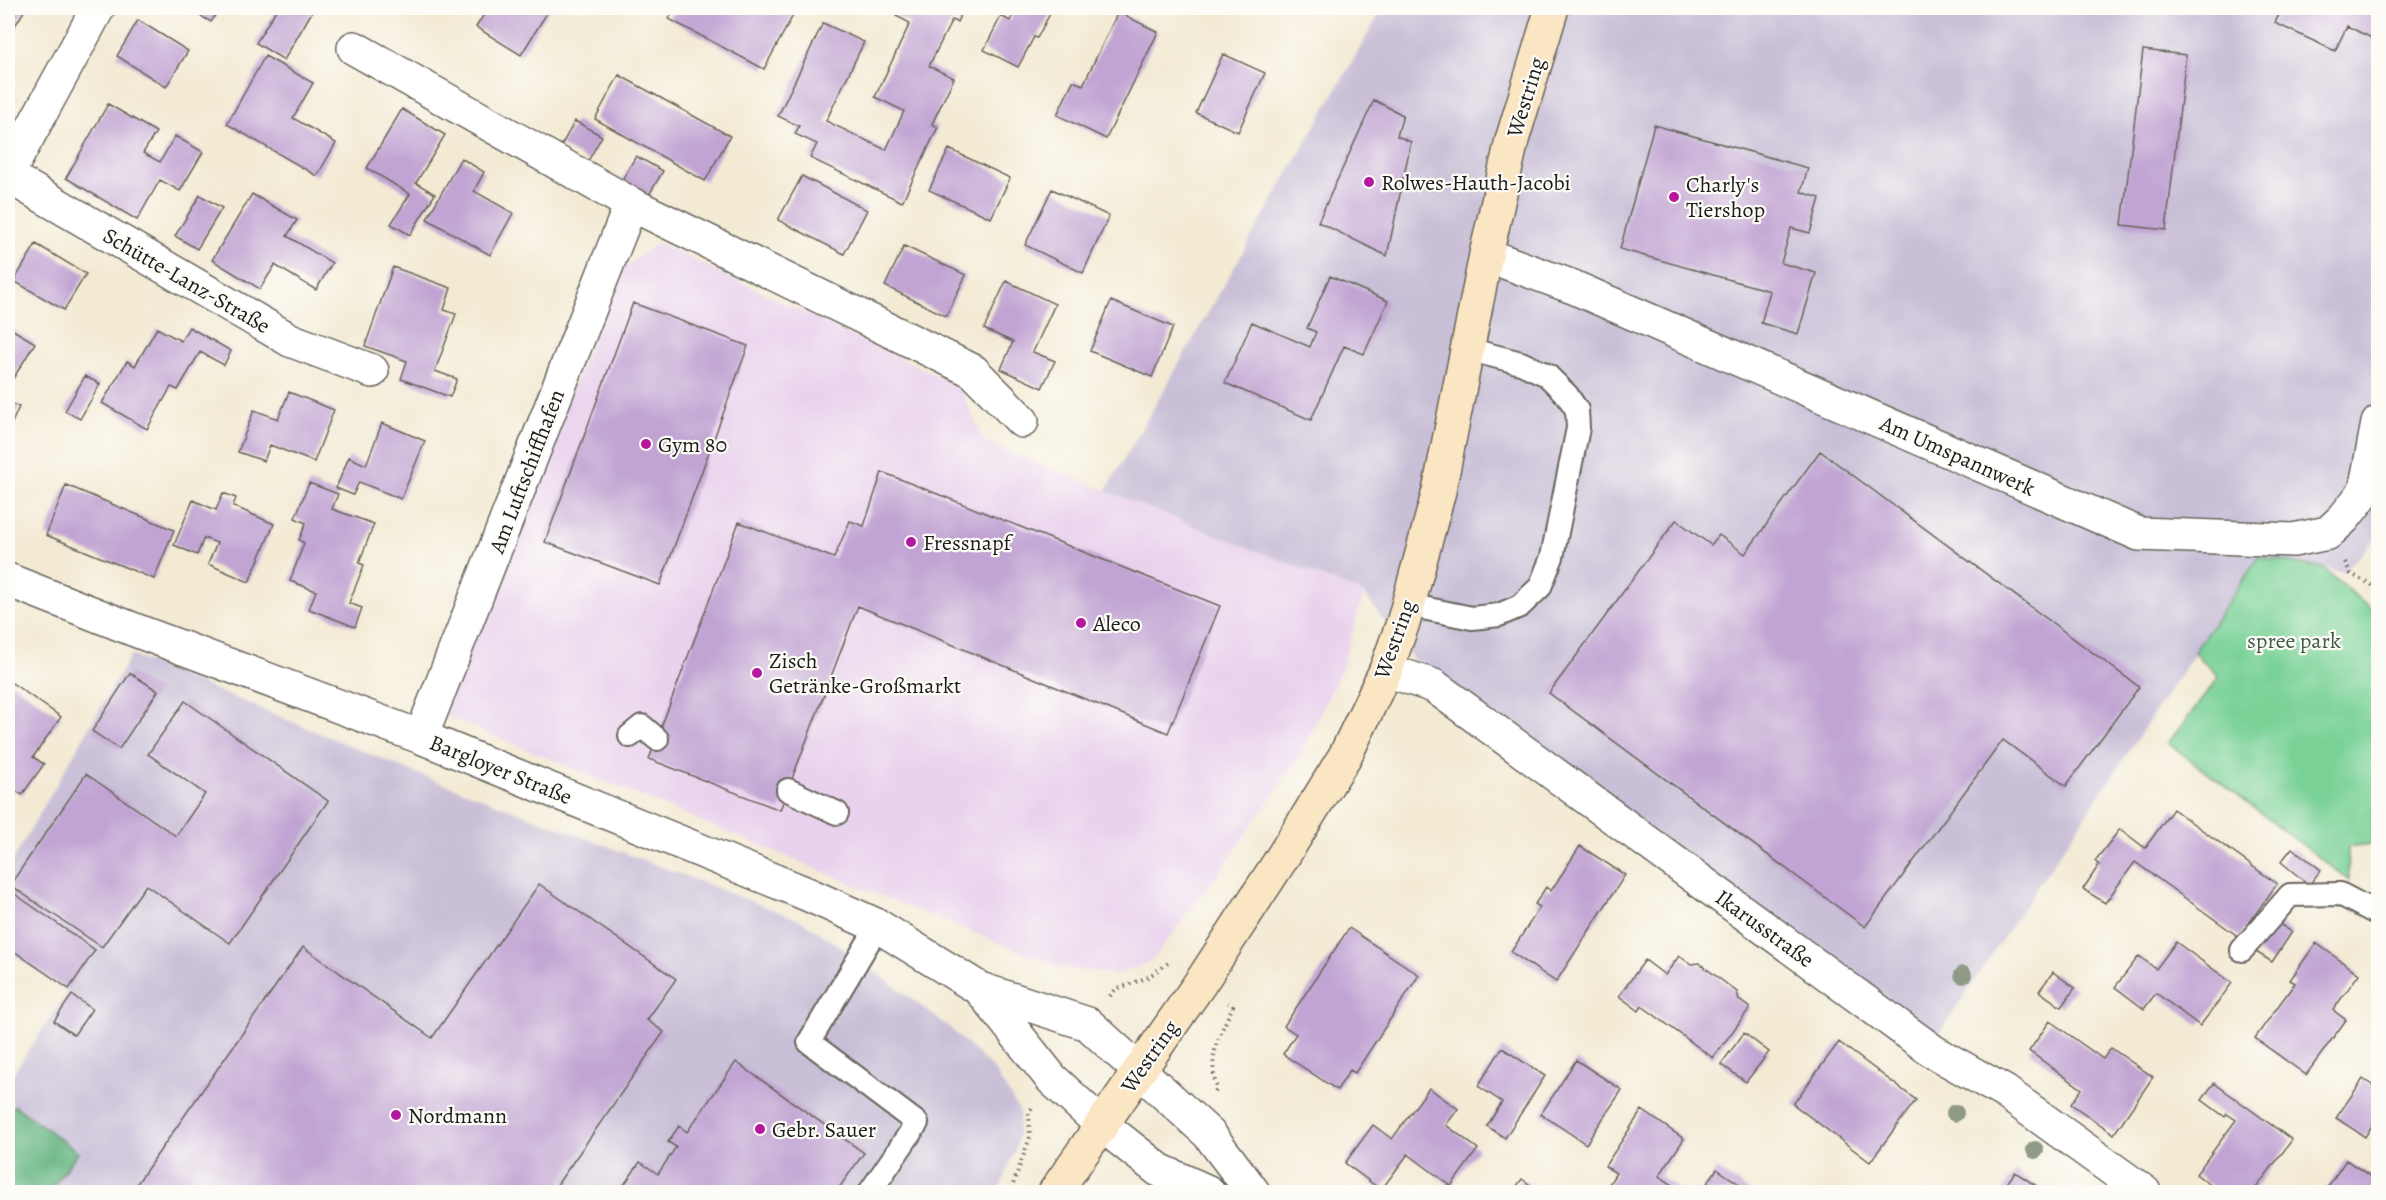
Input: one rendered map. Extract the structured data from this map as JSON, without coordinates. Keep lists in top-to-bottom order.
{
  "streets": {
    "main road": ["Westring"],
    "street": [
      "Schütte-Lanz-Straße",
      "Am Umspannwerk",
      "Am Luftschiffhafen",
      "Bargloyer Straße",
      "Ikarusstraße"
    ]
  },
  "crossings": [
    ["Westring", "Am Umspannwerk"],
    ["Westring", "Bargloyer Straße"],
    ["Westring", "Ikarusstraße"],
    ["Am Luftschiffhafen", "Bargloyer Straße"]
  ],
  "parks": ["spree park"],
  "places": [
    "Rolwes-Hauth-Jacobi",
    "Charly's Tiershop",
    "Gym 80",
    "Fressnapf",
    "Aleco",
    "Zisch Getränke-Großmarkt",
    "Nordmann",
    "Gebr. Sauer"
  ]
}
